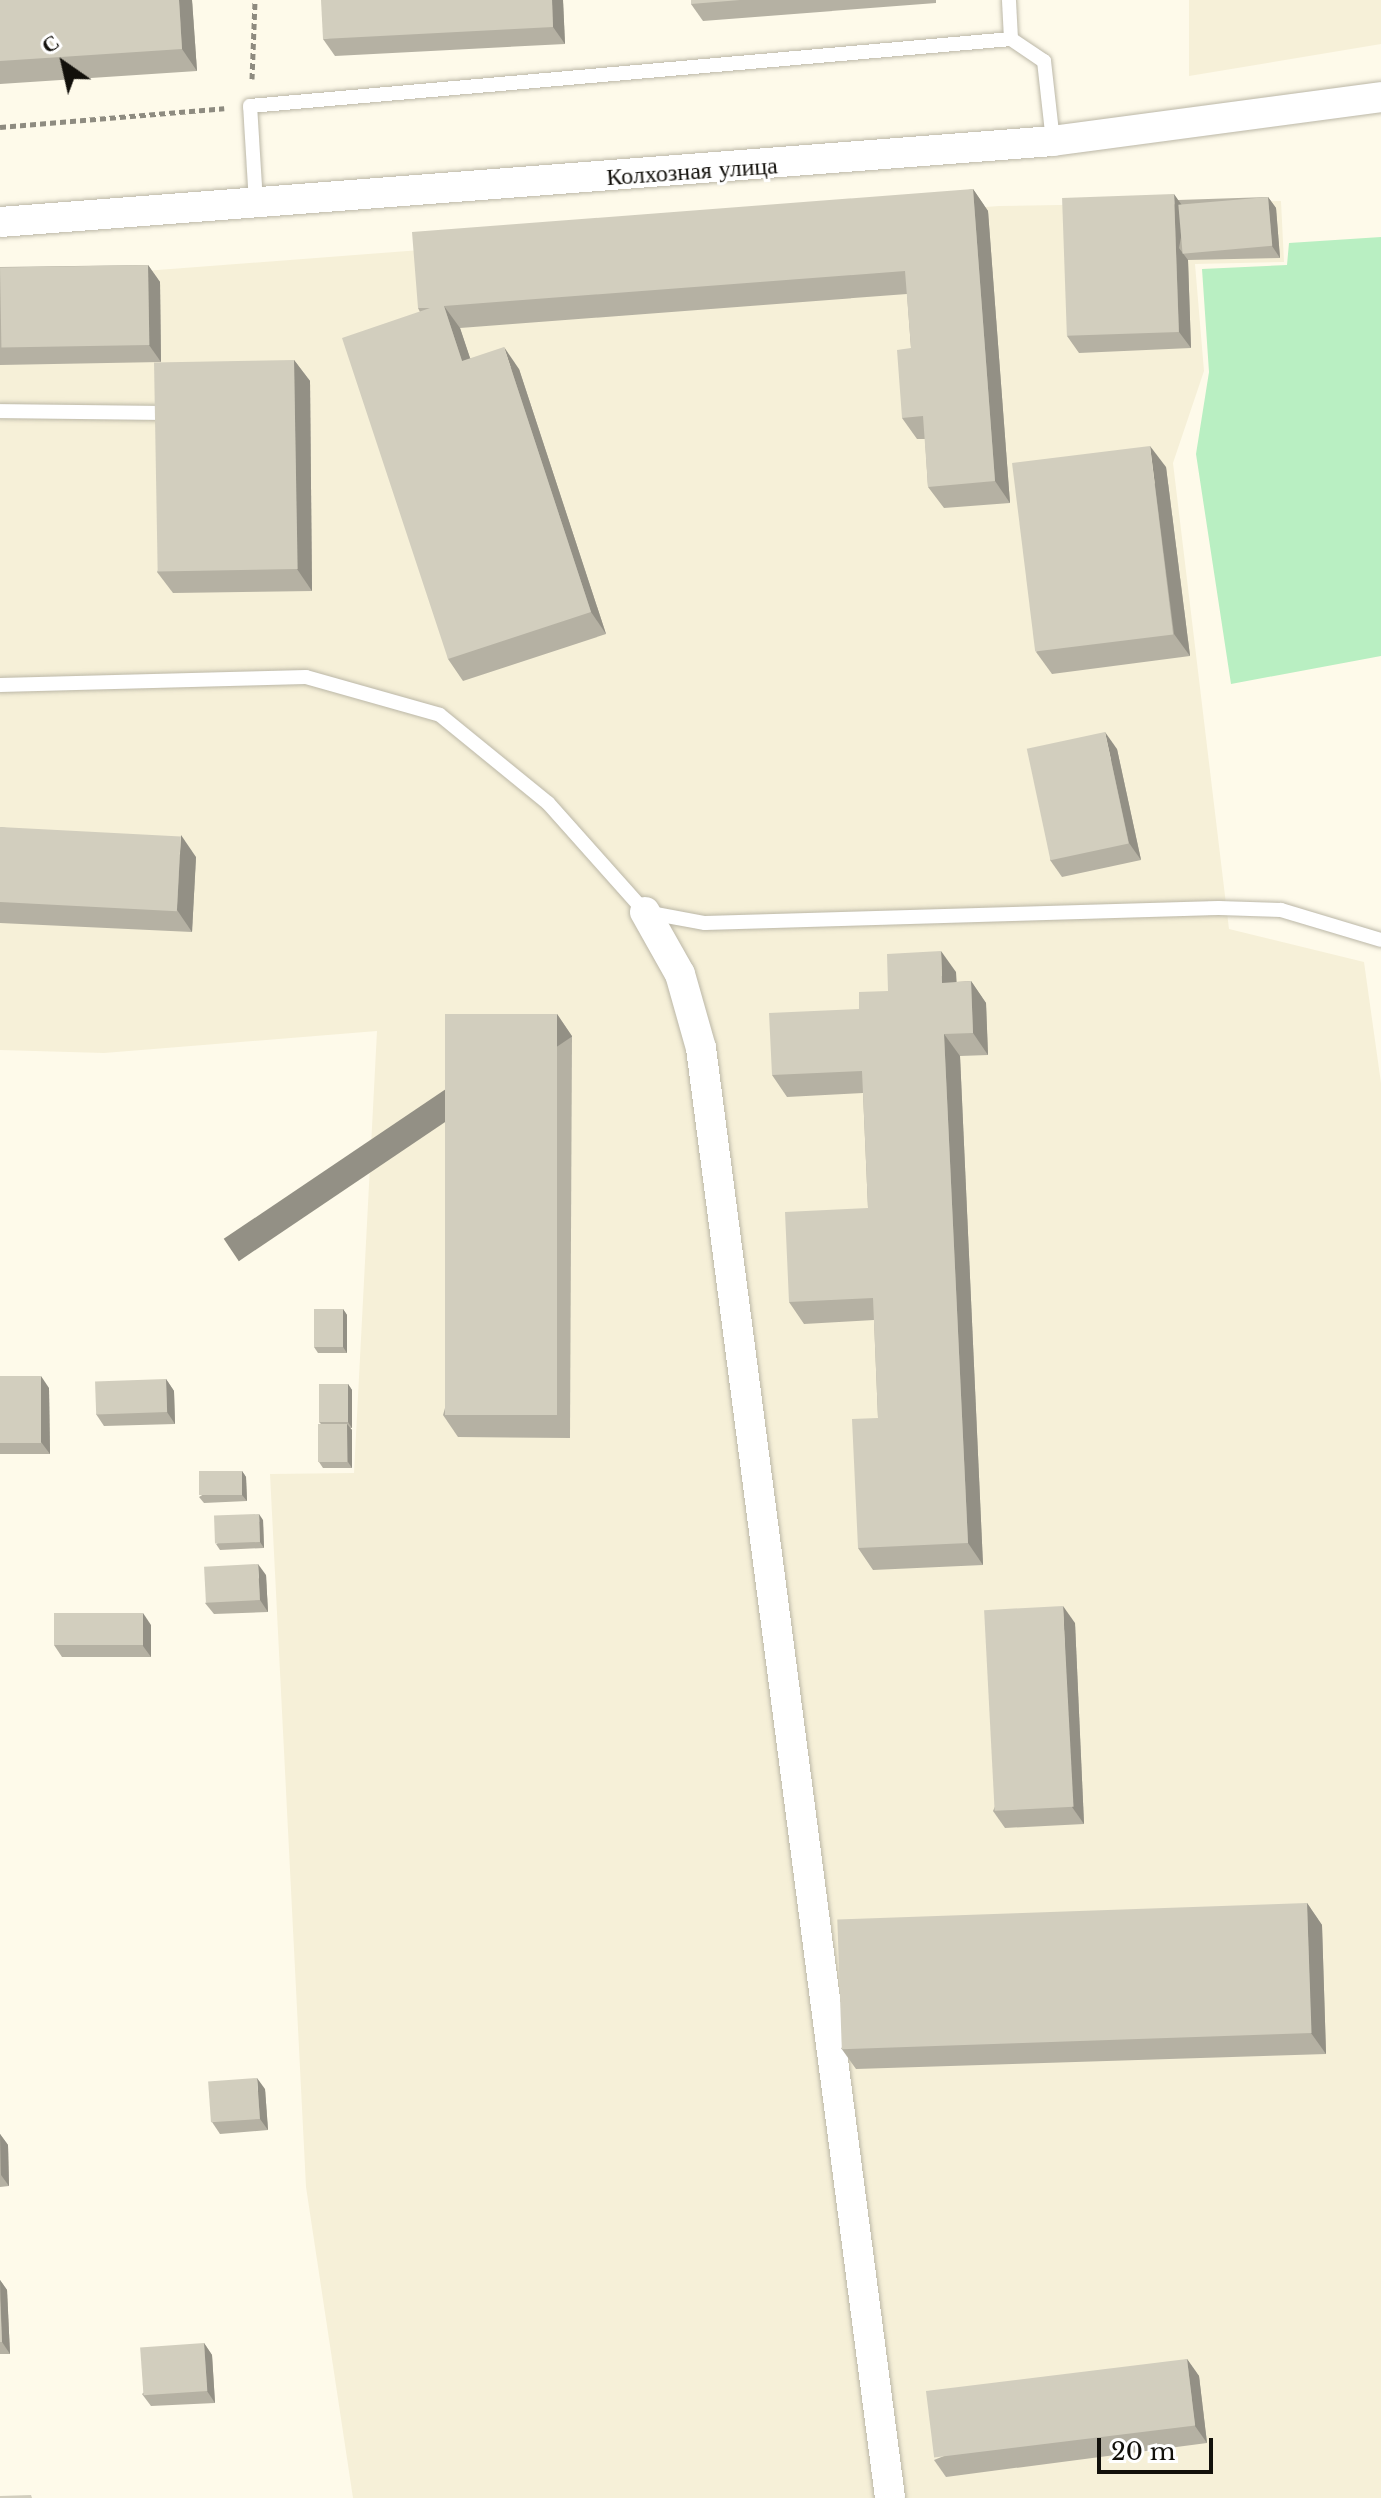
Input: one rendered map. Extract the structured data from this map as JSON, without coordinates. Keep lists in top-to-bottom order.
{
  "streets": {
    "street": ["Колхозная улица"]
  },
  "scale_bar": "20 m",
  "north": "top left"
}
